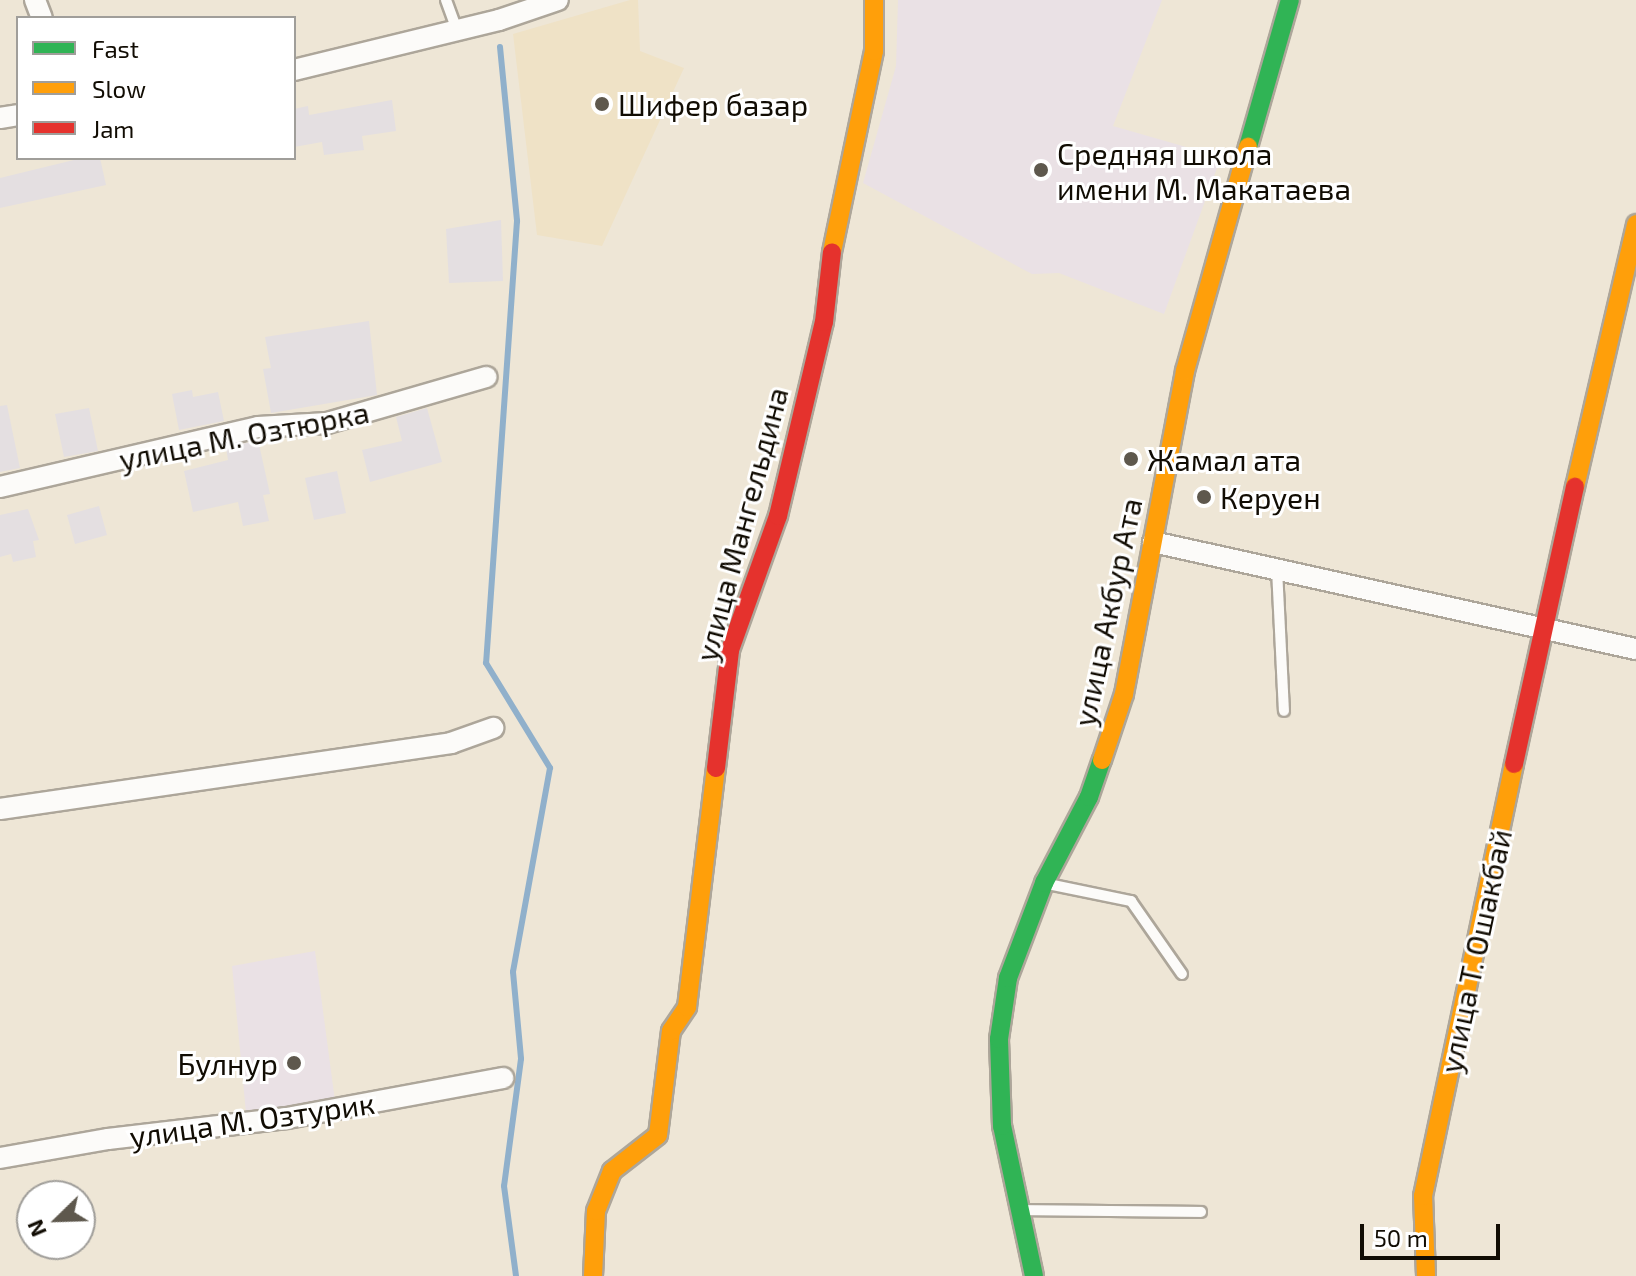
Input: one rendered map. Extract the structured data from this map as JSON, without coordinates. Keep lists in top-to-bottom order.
{
  "streets": {
    "street": [
      "улица М. Озтюрка",
      "улица Мангельдина",
      "улица Акбур Ата",
      "улица Т. Ошакбай",
      "улица М. Озтурик"
    ]
  },
  "places": [
    "Шифер базар",
    "Средняя школа имени М. Макатаева",
    "Жамал ата",
    "Керуен",
    "Булнур"
  ],
  "legend": ["Fast", "Slow", "Jam"],
  "scale_bar": "50 m",
  "north": "bottom left"
}
